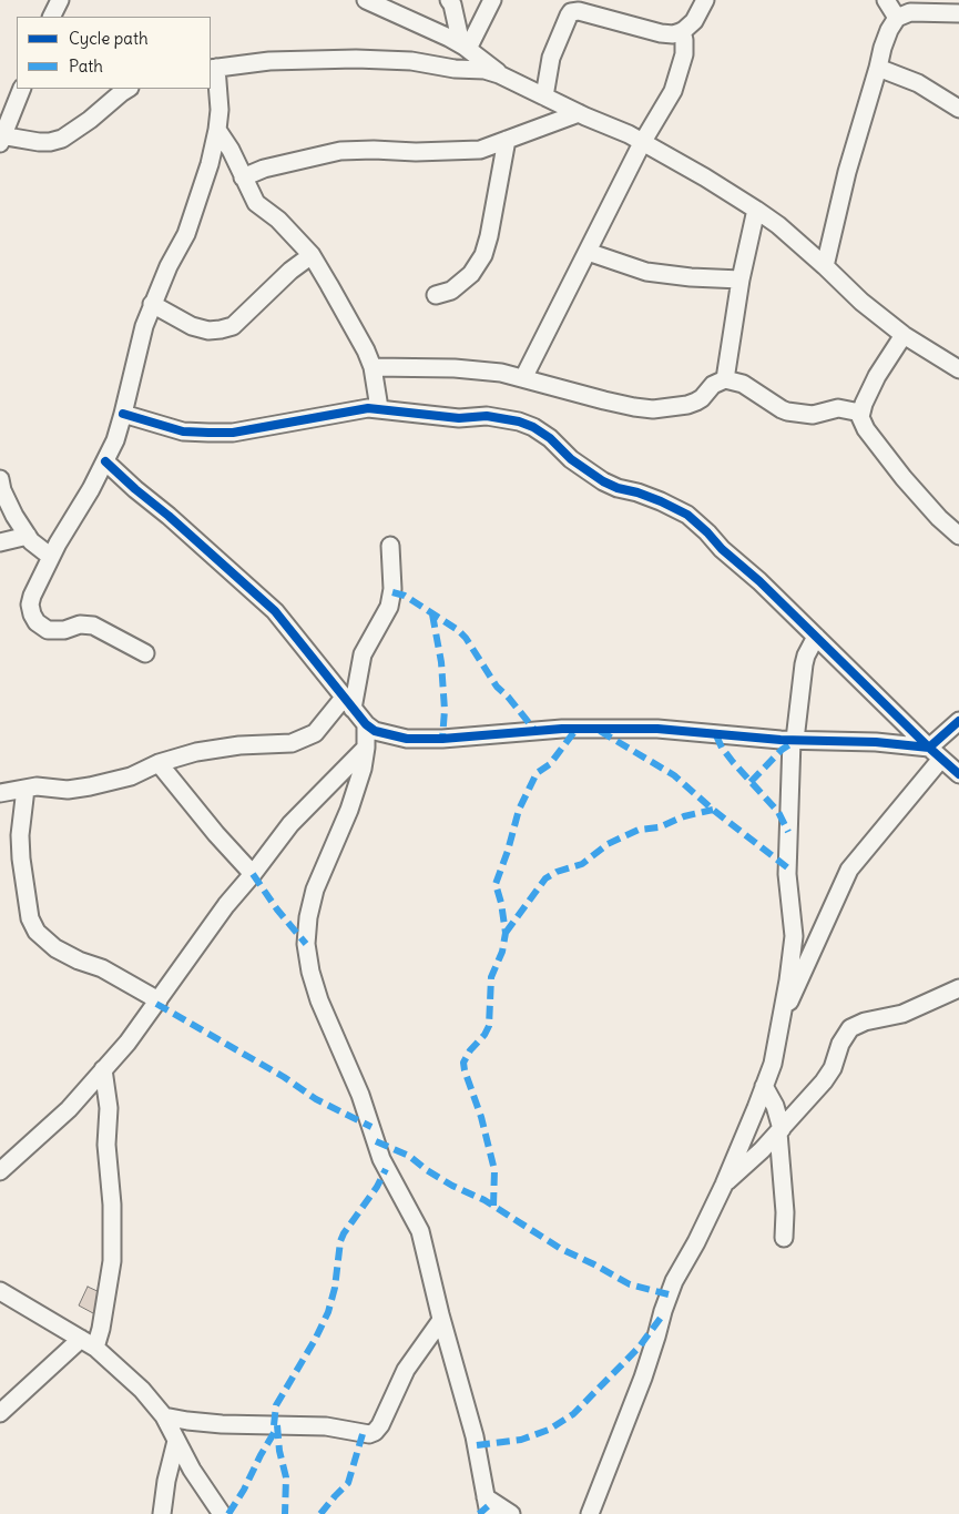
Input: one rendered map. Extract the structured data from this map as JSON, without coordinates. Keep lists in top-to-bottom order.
{
  "legend": ["Cycle path", "Path"]
}
